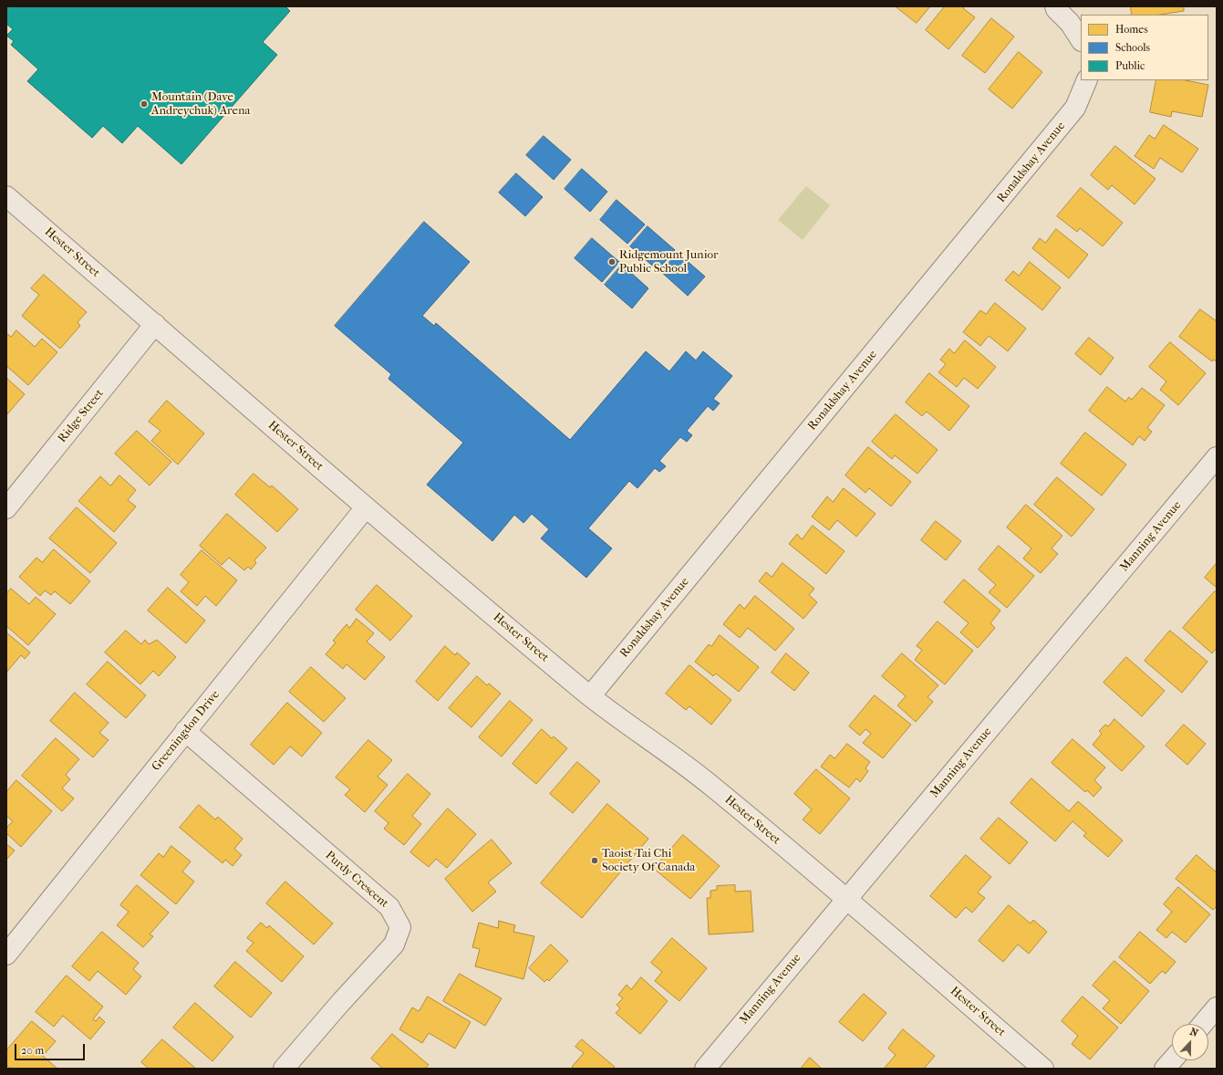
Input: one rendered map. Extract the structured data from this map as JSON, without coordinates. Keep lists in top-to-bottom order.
{
  "streets": {
    "street": [
      "Ronaldshay Avenue",
      "Hester Street",
      "Ridge Street",
      "Manning Avenue",
      "Greeningdon Drive",
      "Purdy Crescent"
    ]
  },
  "crossings": [
    ["Ronaldshay Avenue", "Hester Street"],
    ["Hester Street", "Ridge Street"],
    ["Hester Street", "Manning Avenue"],
    ["Hester Street", "Greeningdon Drive"],
    ["Greeningdon Drive", "Purdy Crescent"]
  ],
  "places": ["Mountain (Dave Andreychuk) Arena", "Ridgemount Junior Public School", "Taoist Tai Chi Society Of Canada"],
  "legend": ["Homes", "Schools", "Public"],
  "scale_bar": "20 m",
  "north": "top"
}
